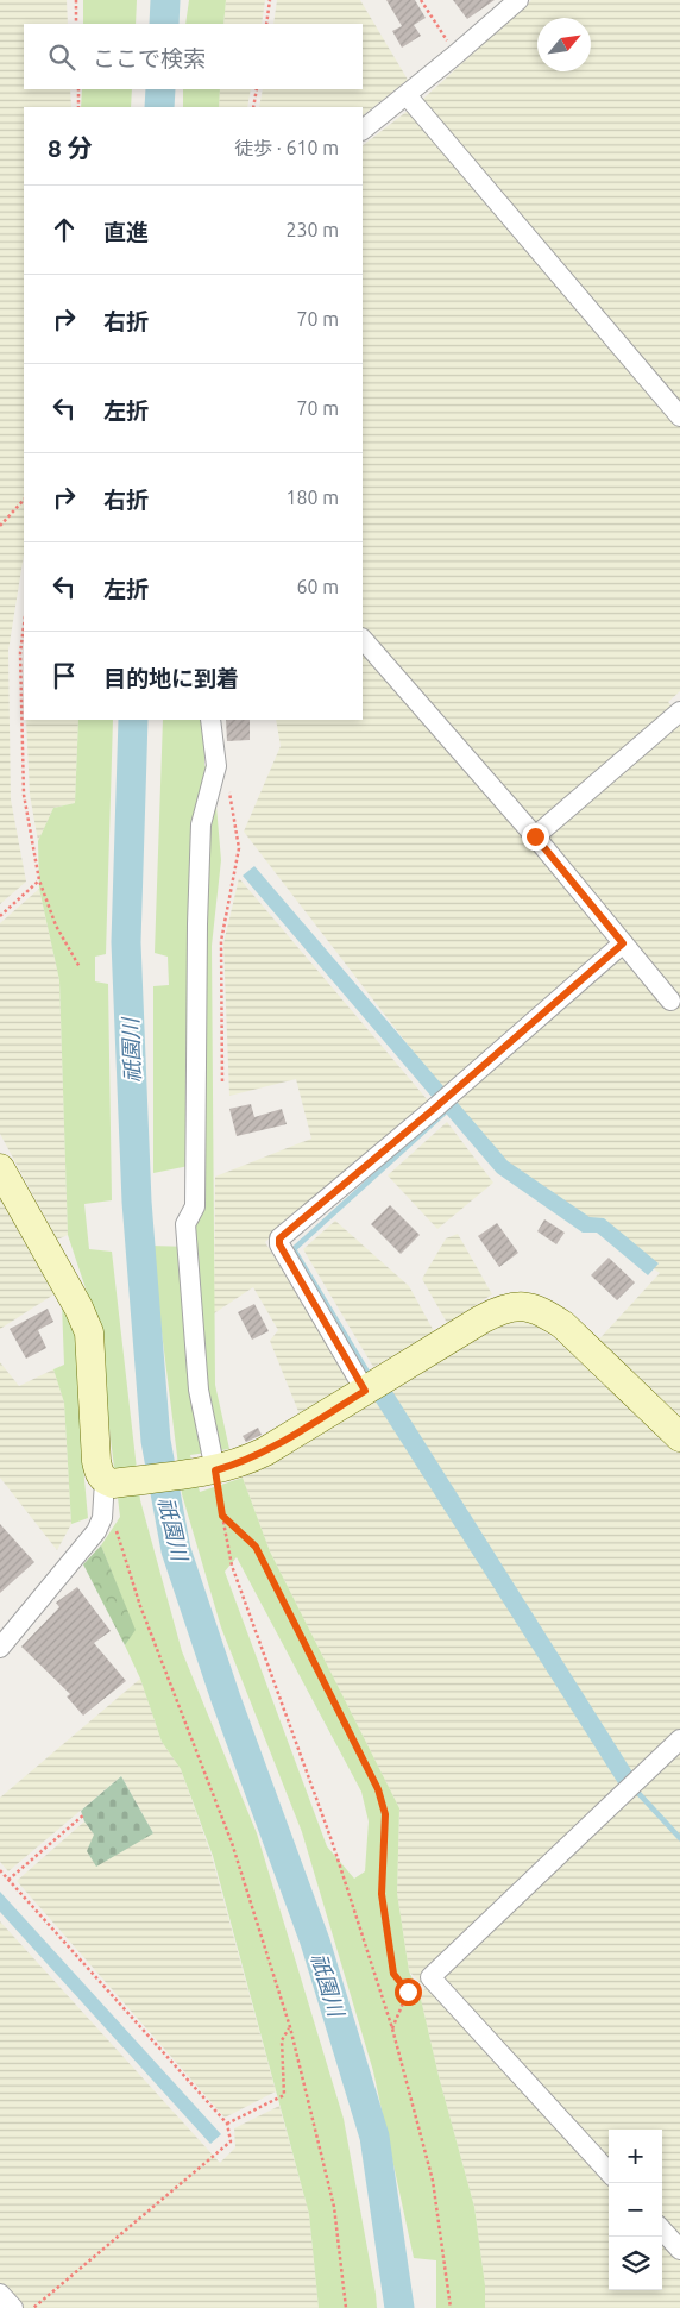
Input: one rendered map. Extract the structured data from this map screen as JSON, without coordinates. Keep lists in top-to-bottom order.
{
  "water": ["祇園川"],
  "north": "top right",
  "page": {
    "search": "ここで検索",
    "heading": ["8 分", "徒歩 · 610 m"],
    "list": [
      ["直進", "230 m"],
      ["右折", "70 m"],
      ["左折", "70 m"],
      ["右折", "180 m"],
      ["左折", "60 m"],
      "目的地に到着"
    ],
    "map_buttons": ["+", "−"]
  }
}
